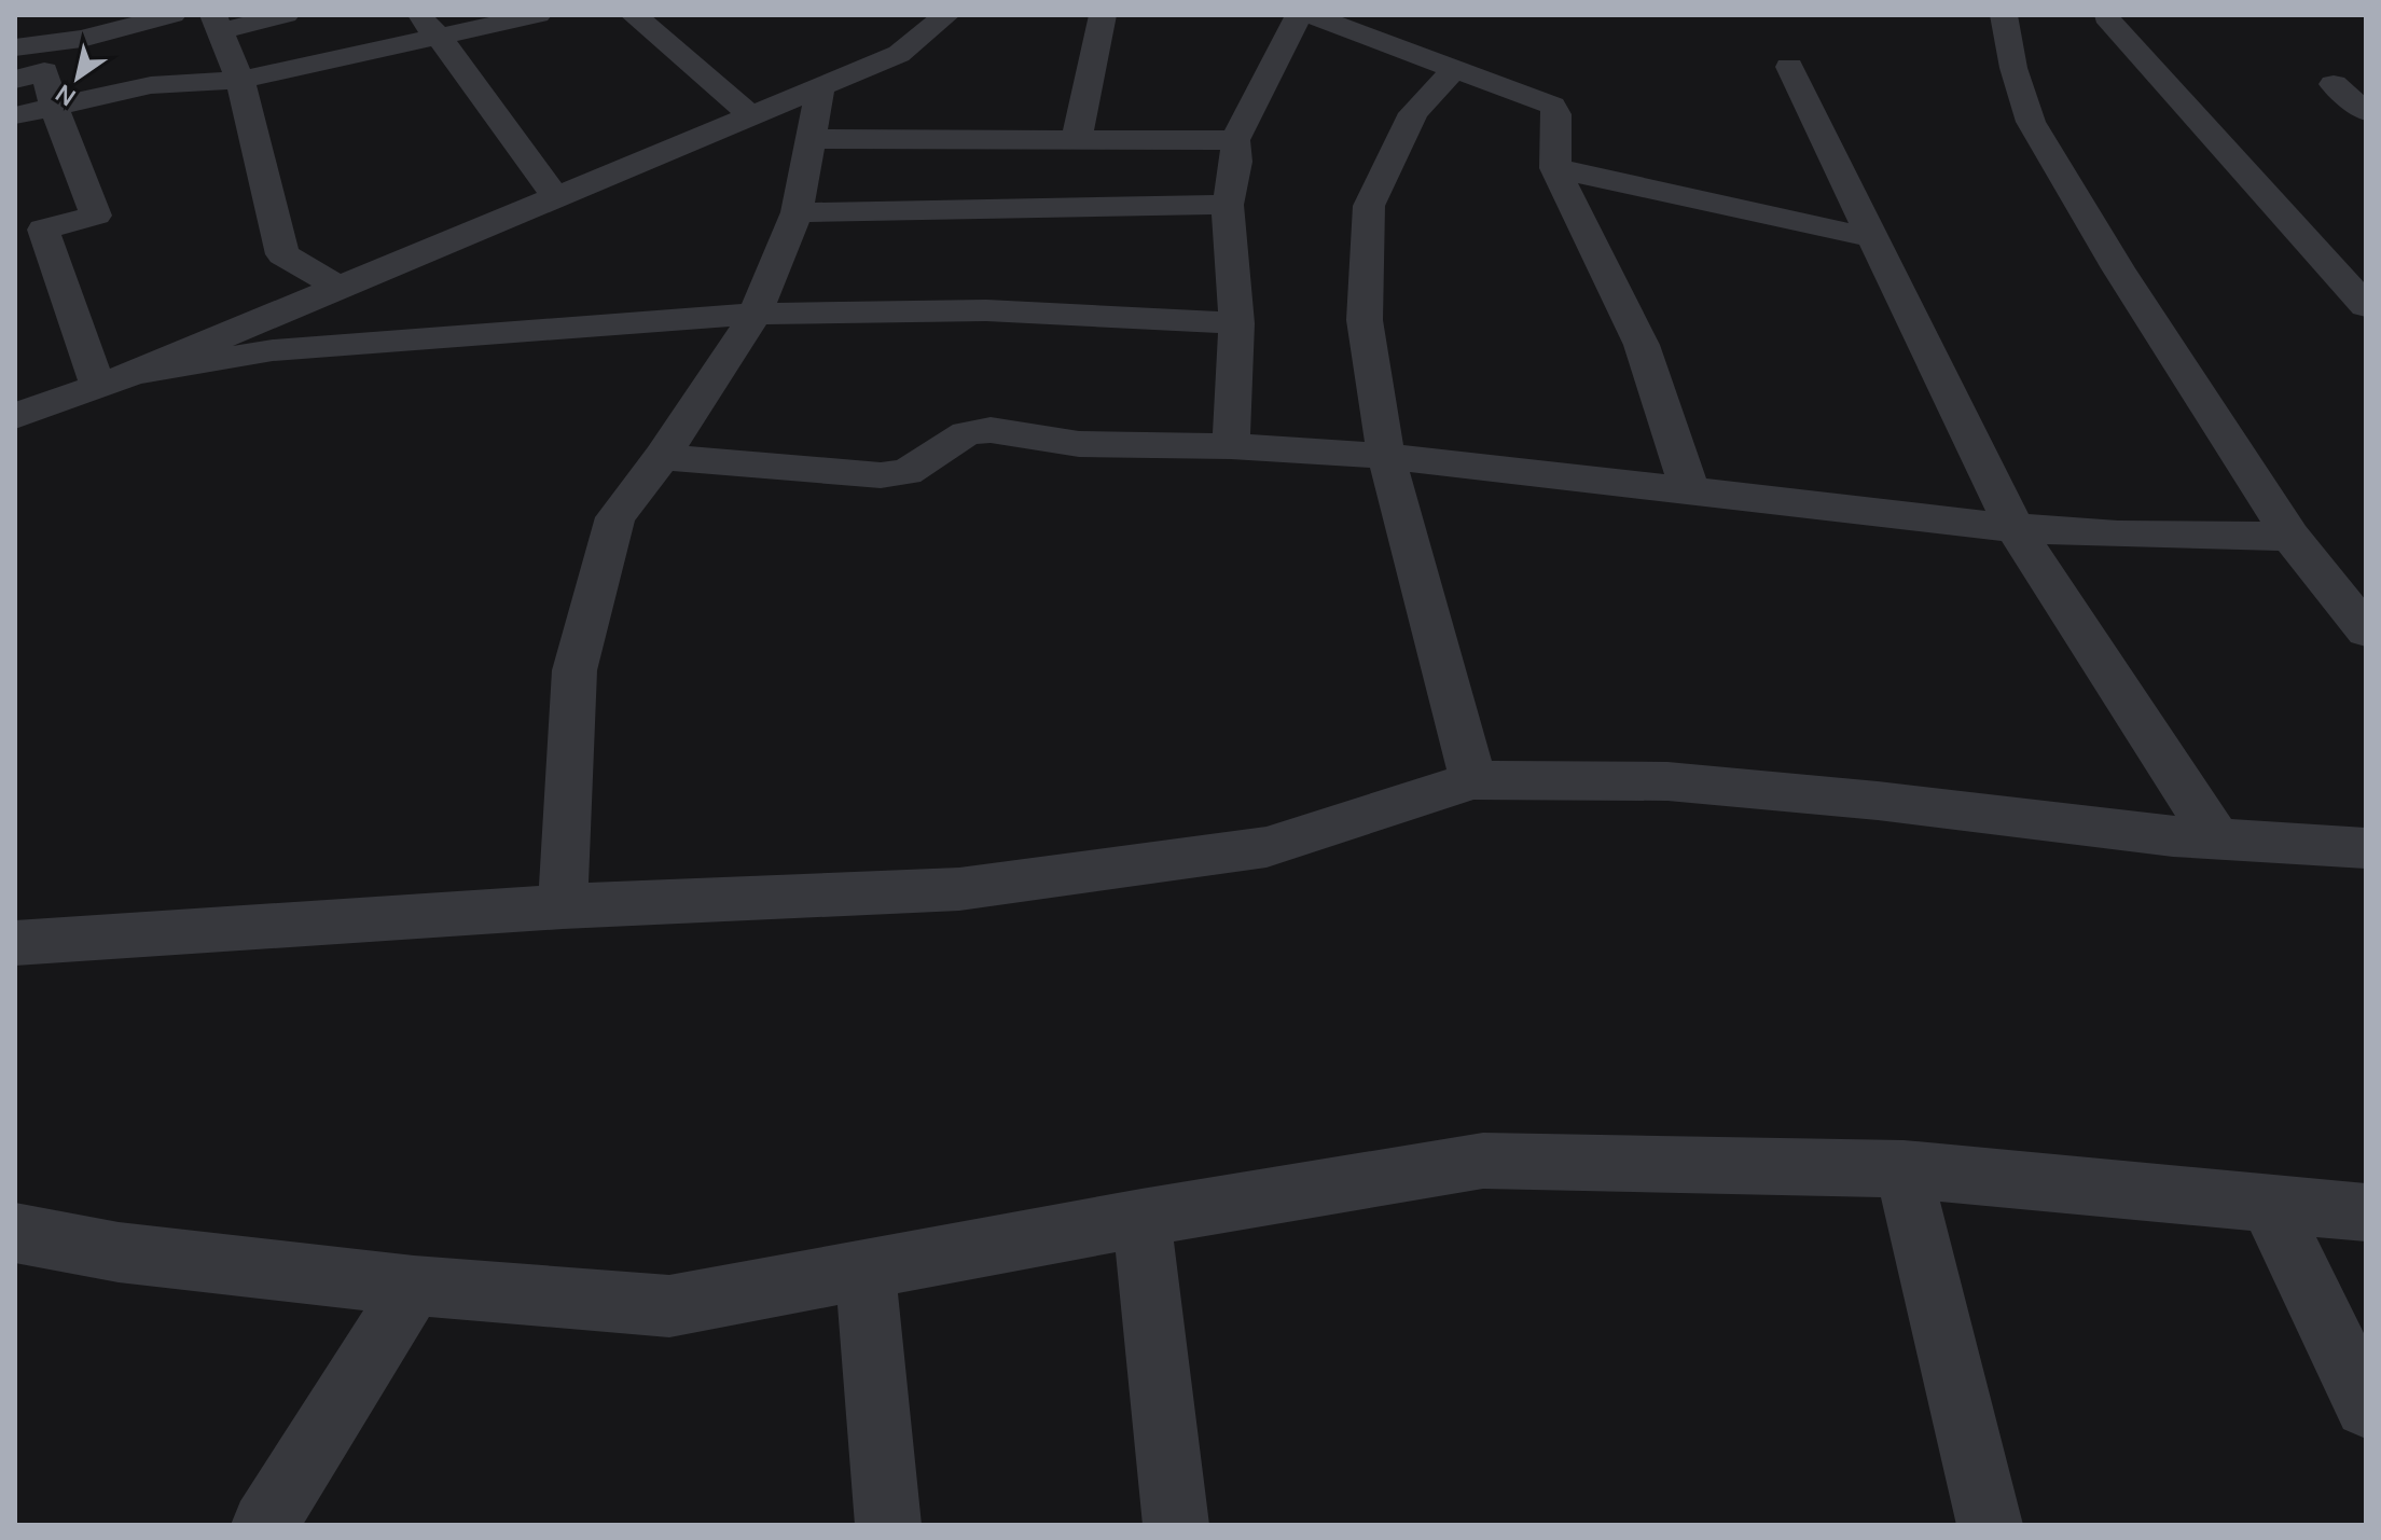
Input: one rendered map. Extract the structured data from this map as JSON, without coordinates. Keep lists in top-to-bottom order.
{
  "north": "bottom left"
}
